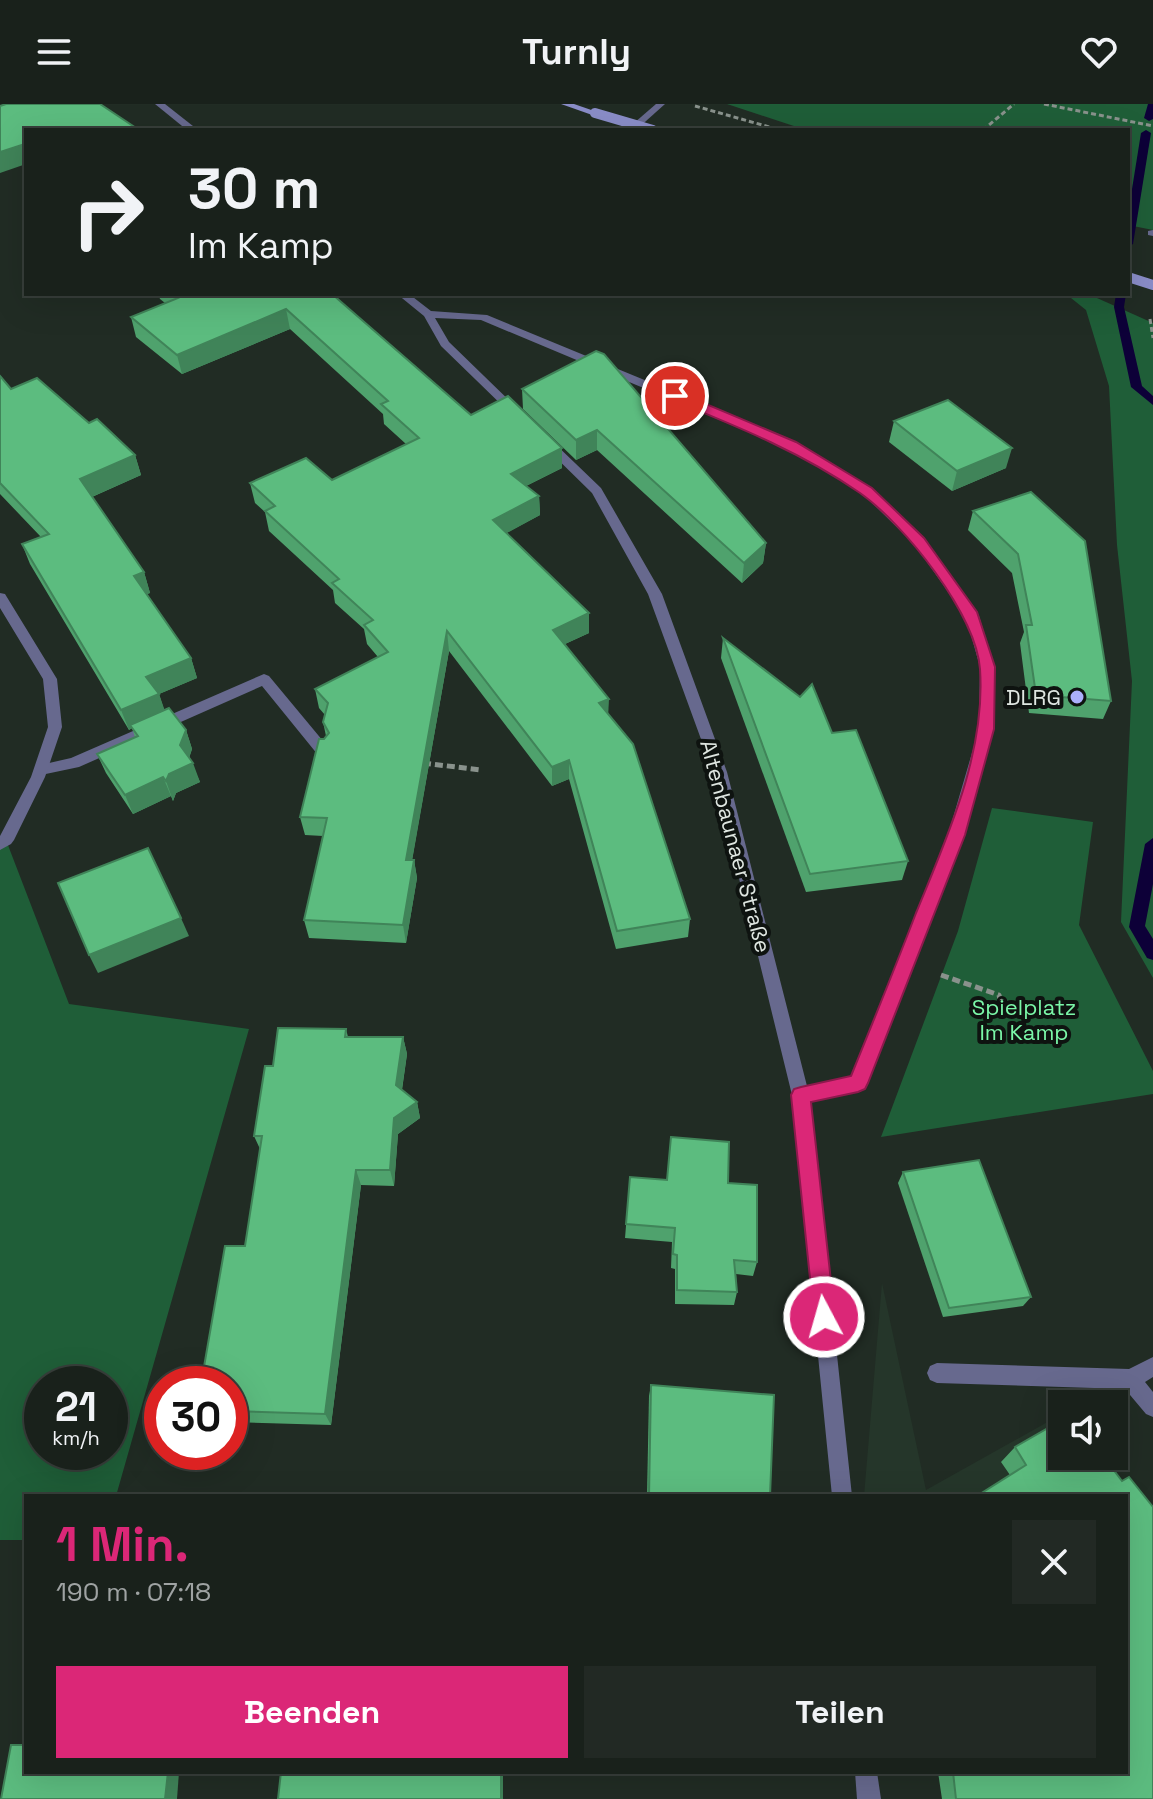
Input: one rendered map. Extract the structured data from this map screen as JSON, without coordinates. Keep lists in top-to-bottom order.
{
  "streets": {
    "street": ["Altenbaunaer Straße"]
  },
  "parks": ["Spielplatz Im Kamp"],
  "places": ["DLRG"],
  "page": {
    "header": "Turnly",
    "turn": ["30 m", "Im Kamp"],
    "speed": "21 km/h",
    "limit": "30",
    "heading": ["1 Min.", "190 m · 07:18"],
    "buttons": ["Beenden", "Teilen"]
  }
}
